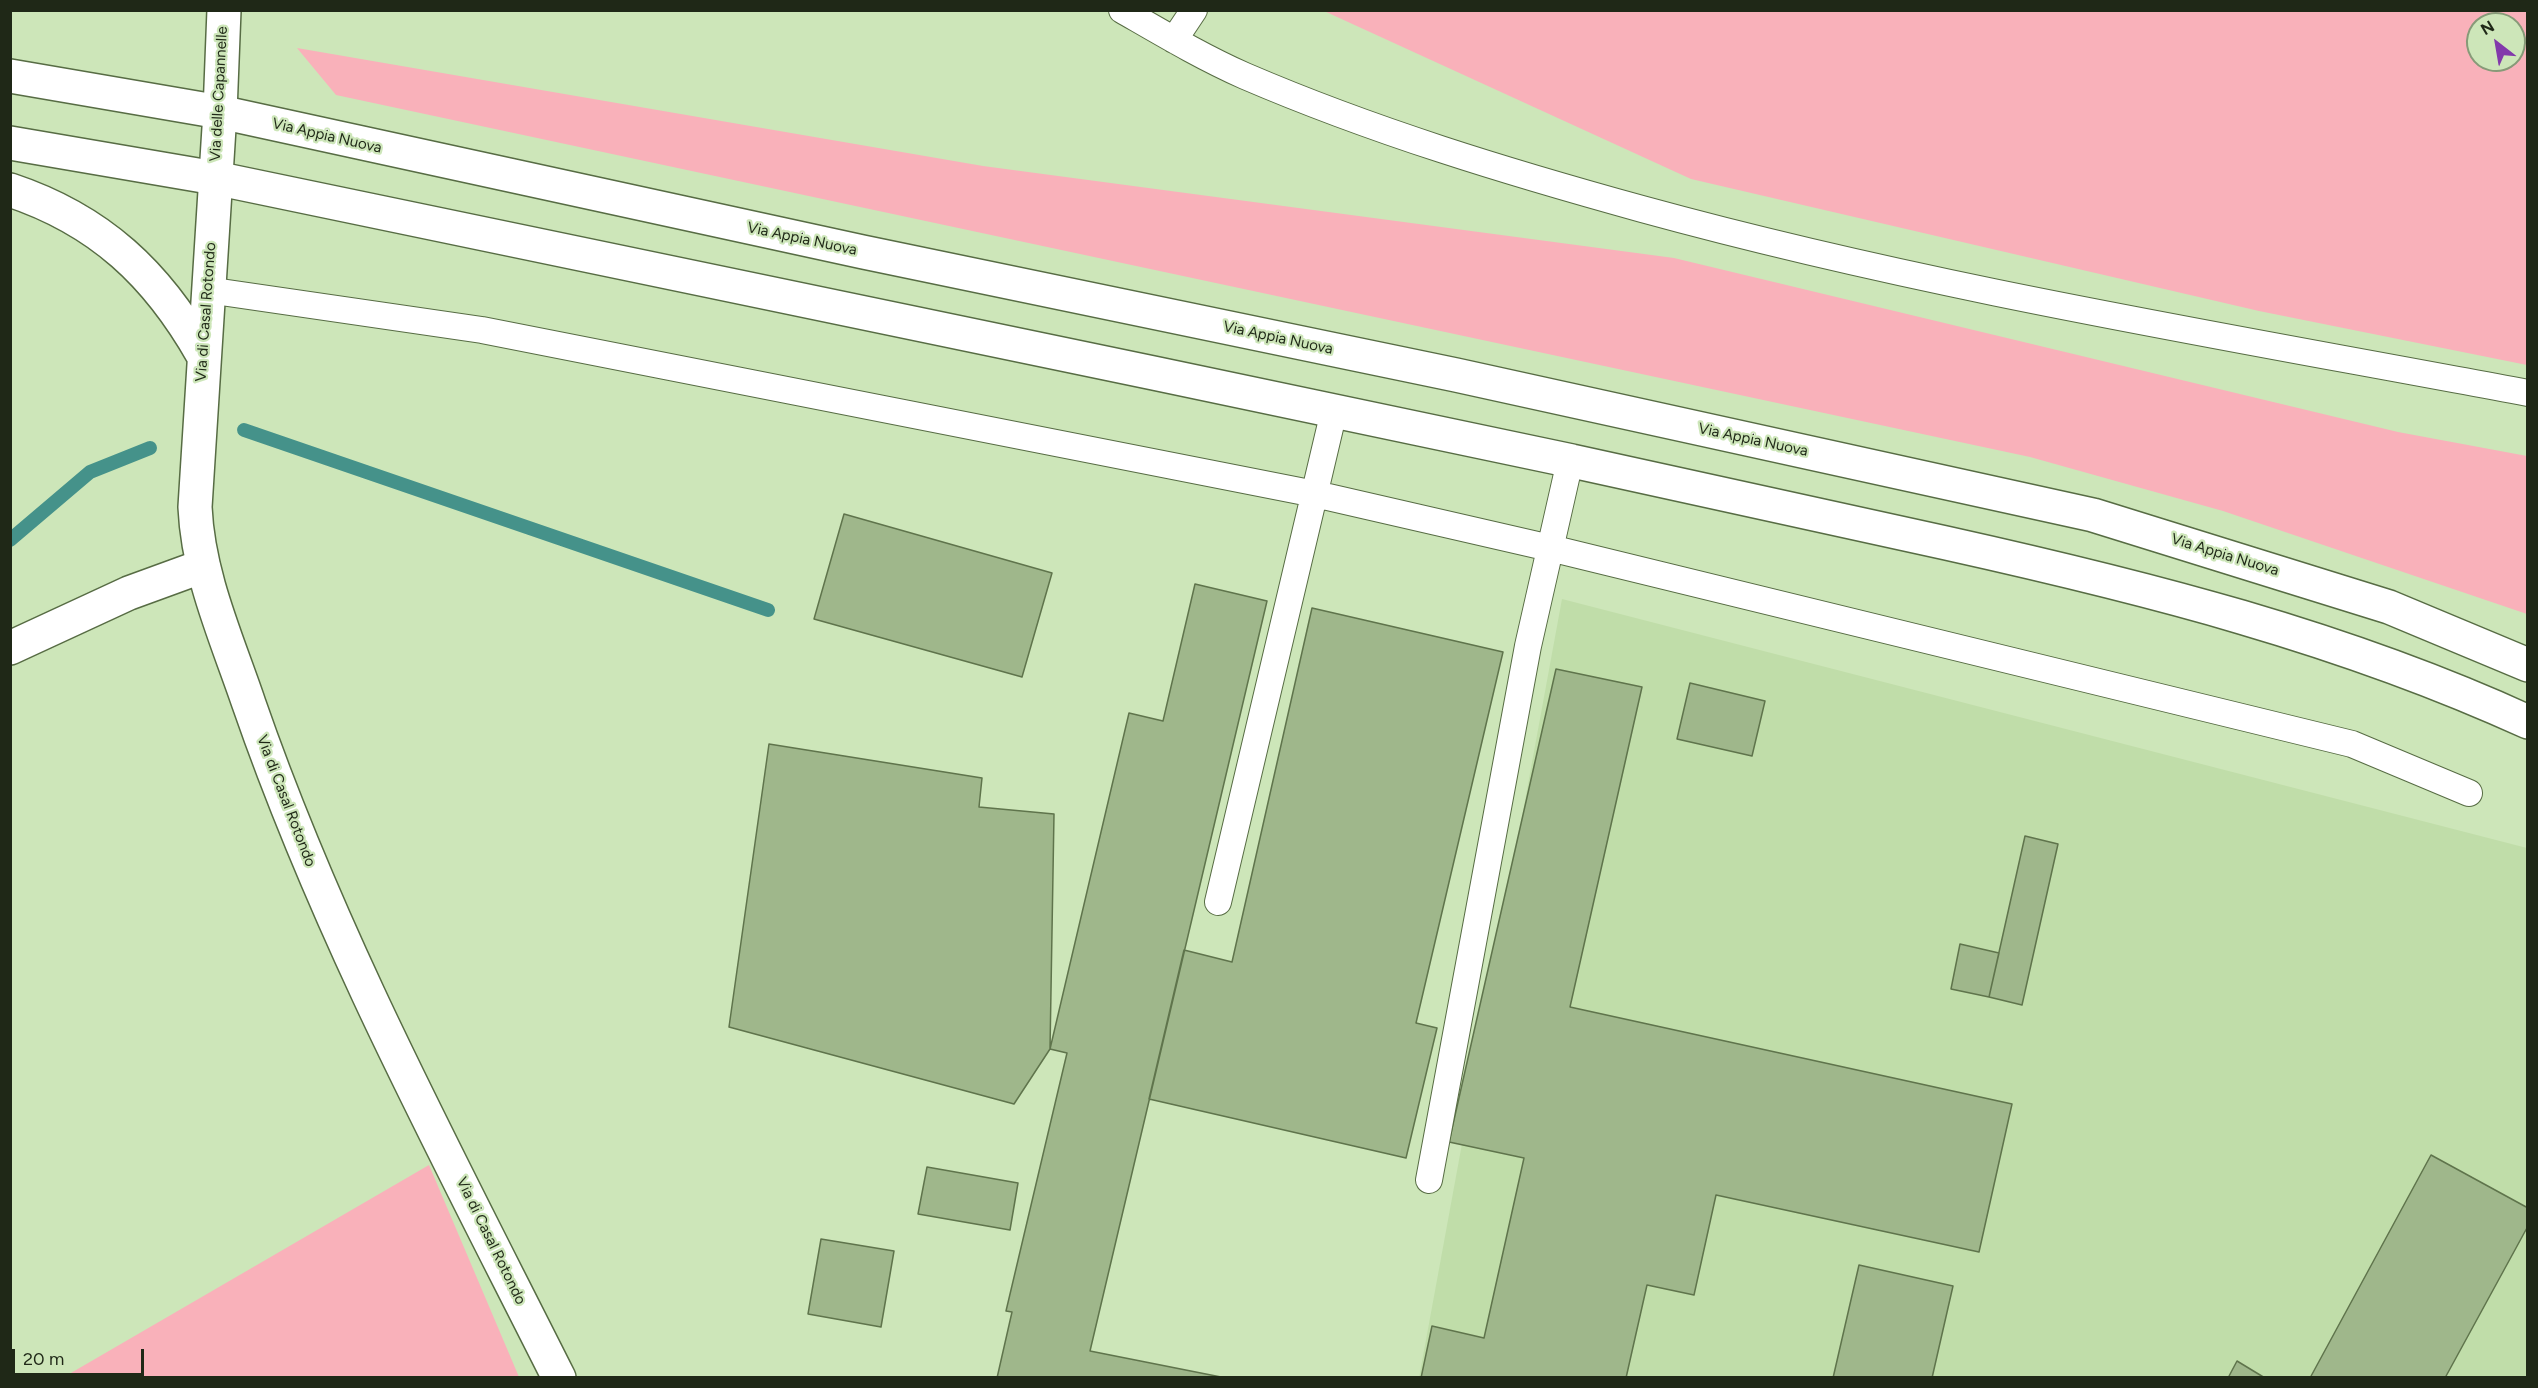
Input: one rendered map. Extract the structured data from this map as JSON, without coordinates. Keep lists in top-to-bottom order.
{
  "streets": {
    "main road": ["Via delle Capannelle", "Via Appia Nuova", "Via di Casal Rotondo"]
  },
  "crossings": [
    ["Via delle Capannelle", "Via Appia Nuova"],
    ["Via delle Capannelle", "Via di Casal Rotondo"]
  ],
  "scale_bar": "20 m",
  "north": "top left"
}
